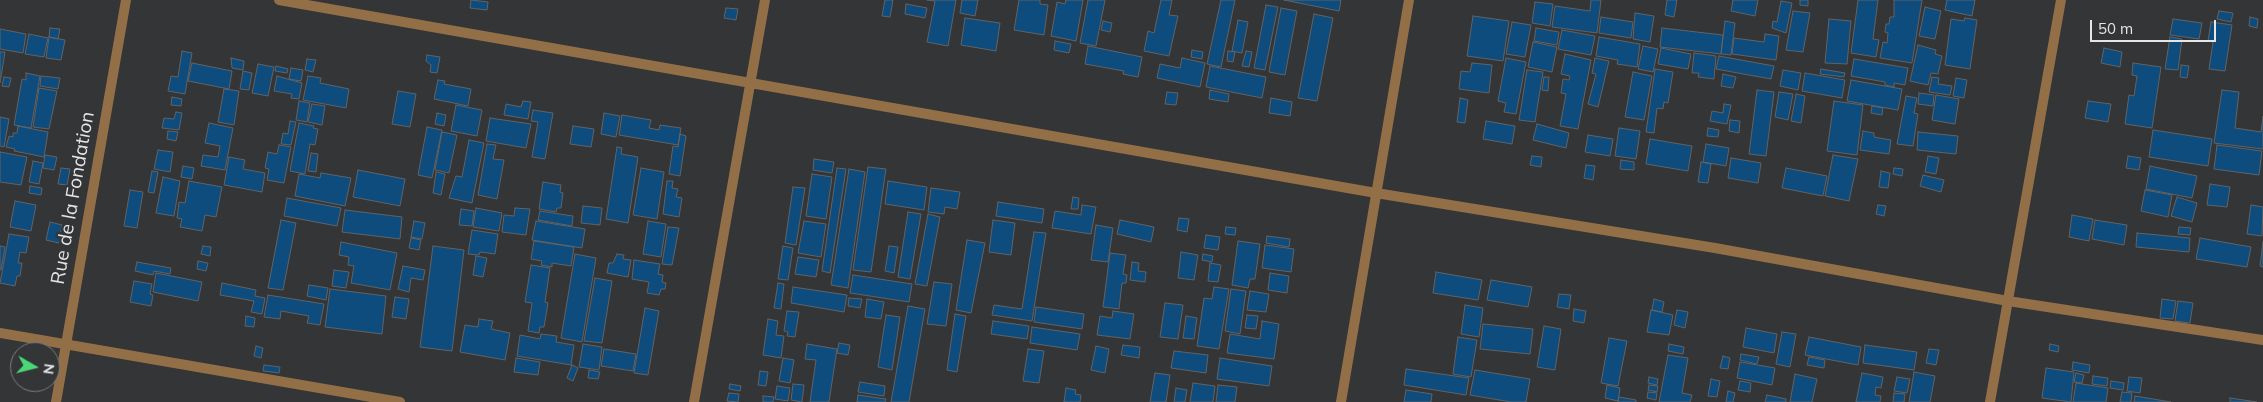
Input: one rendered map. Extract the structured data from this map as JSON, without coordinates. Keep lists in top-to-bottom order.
{
  "streets": {
    "street": ["Rue de la Fondation"]
  },
  "scale_bar": "50 m",
  "north": "right"
}
